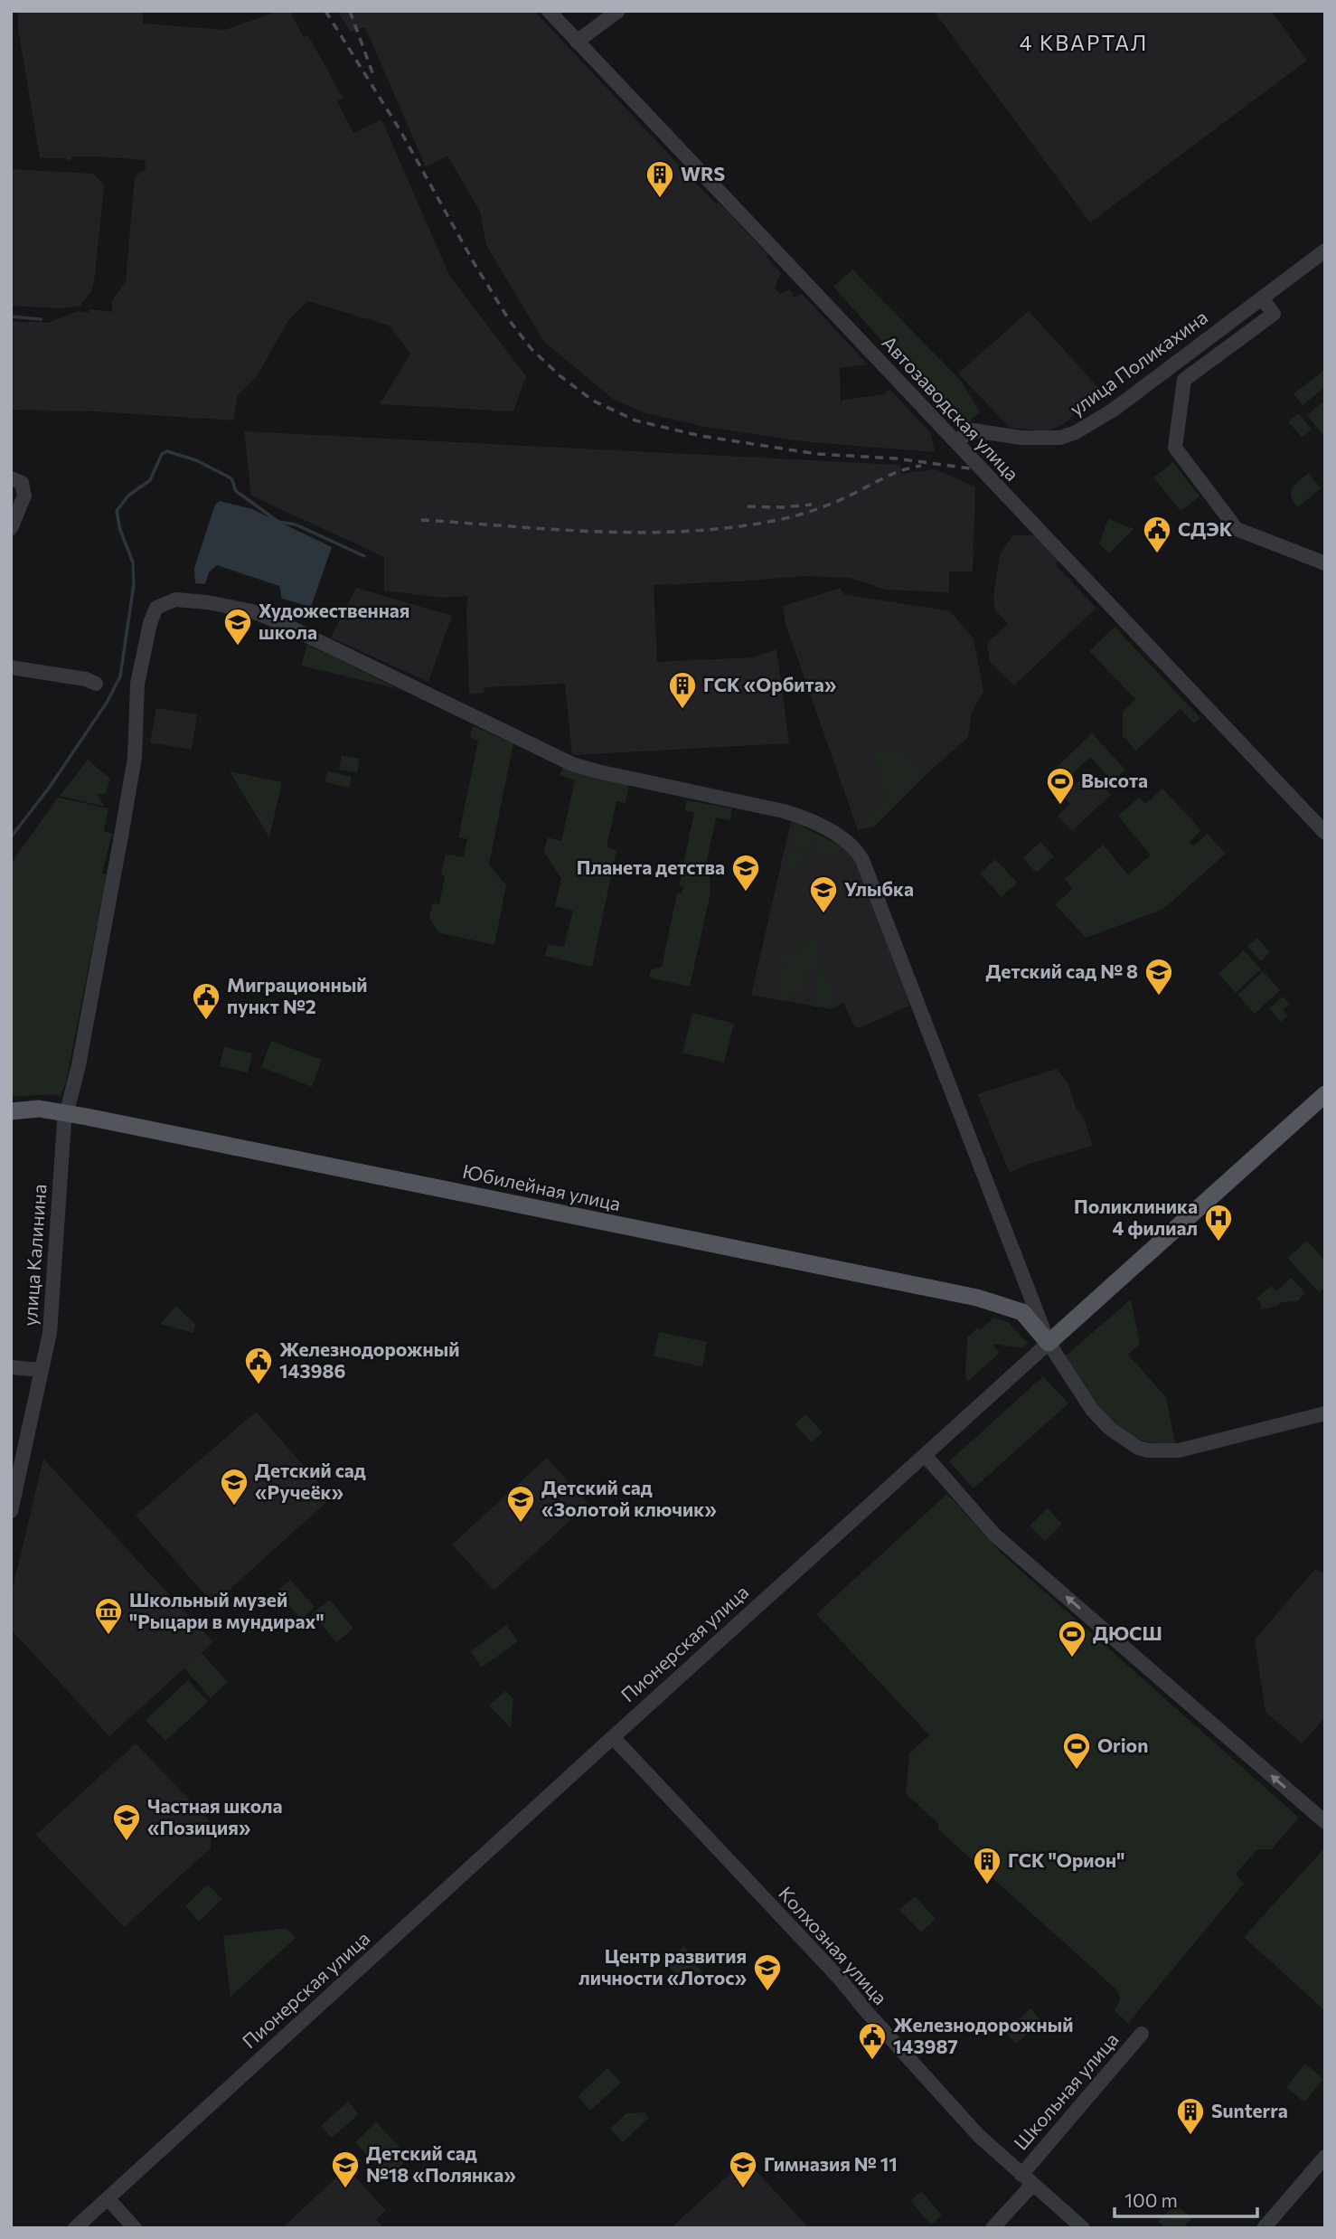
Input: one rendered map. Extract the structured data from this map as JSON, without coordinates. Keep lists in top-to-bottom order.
{
  "streets": {
    "main road": ["Юбилейная улица", "Пионерская улица"],
    "street": [
      "улица Поликахина",
      "Автозаводская улица",
      "улица Калинина",
      "Колхозная улица",
      "Школьная улица"
    ]
  },
  "crossings": [
    ["улица Поликахина", "Автозаводская улица"],
    ["Юбилейная улица", "улица Калинина"],
    ["Пионерская улица", "Колхозная улица"],
    ["Колхозная улица", "Школьная улица"]
  ],
  "districts": ["4 КВАРТАЛ"],
  "places": {
    "building": [
      "WRS",
      "ГСК «Орбита»",
      "ГСК \"Орион\"",
      "Sunterra"
    ],
    "public building": [
      "СДЭК",
      "Миграционный пункт №2",
      "Железнодорожный 143986",
      "Железнодорожный 143987"
    ],
    "school or university": [
      "Художественная школа",
      "Планета детства",
      "Улыбка",
      "Детский сад № 8",
      "Детский сад «Ручеёк»",
      "Детский сад «Золотой ключик»",
      "Частная школа «Позиция»",
      "Центр развития личности «Лотос»",
      "Детский сад №18 «Полянка»",
      "Гимназия № 11"
    ],
    "sports": ["Высота", "ДЮСШ", "Orion"],
    "hospital": ["Поликлиника 4 филиал"],
    "museum": ["Школьный музей \"Рыцари в мундирах\""]
  },
  "scale_bar": "100 m"
}
